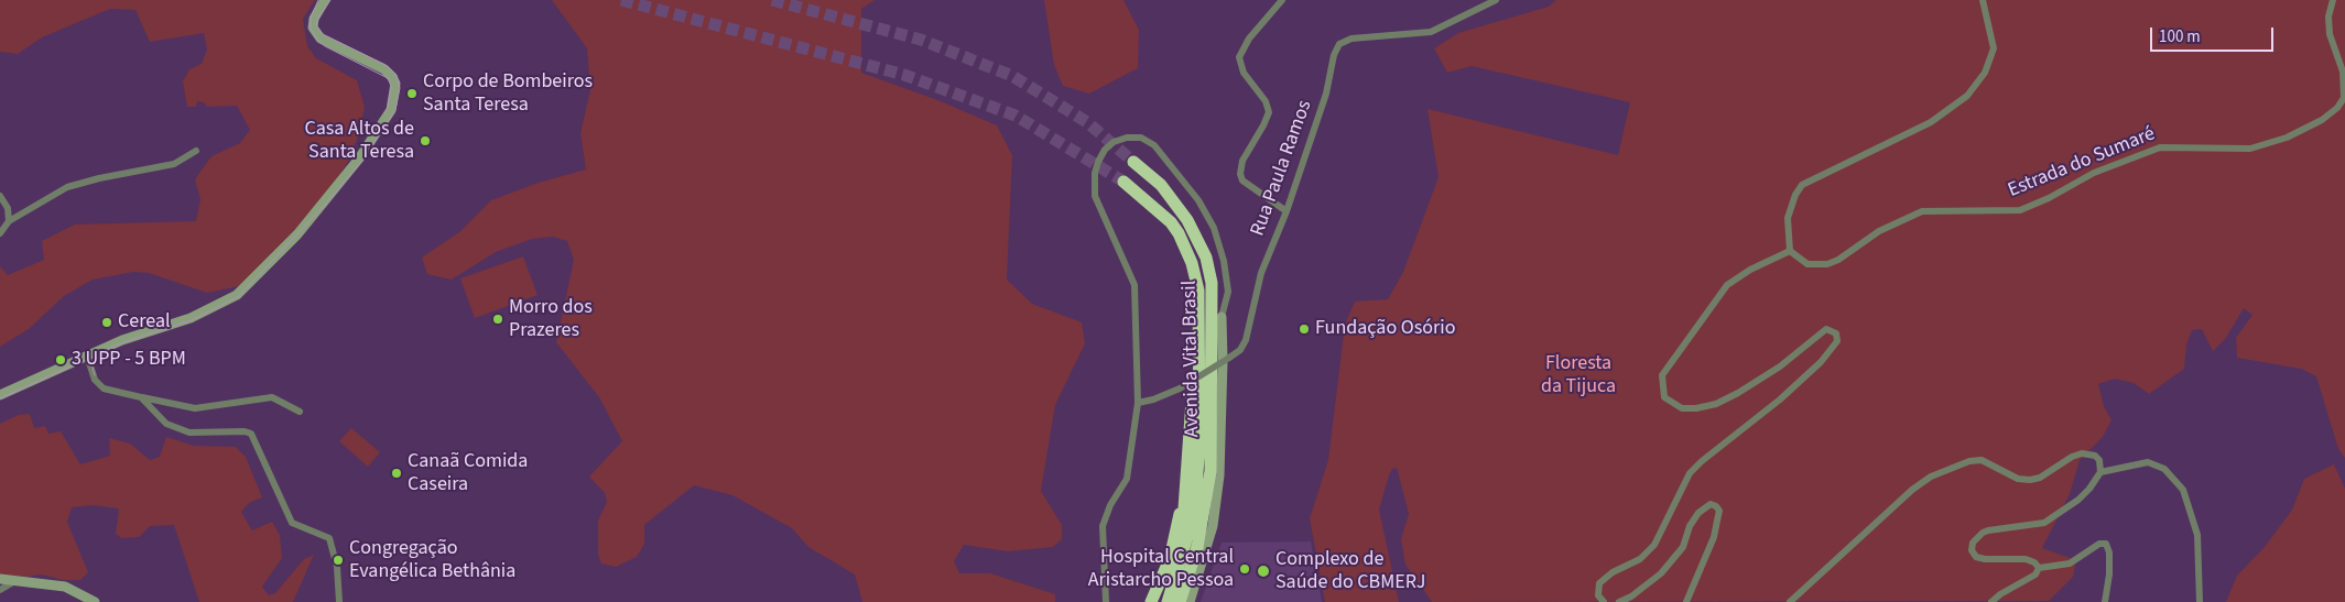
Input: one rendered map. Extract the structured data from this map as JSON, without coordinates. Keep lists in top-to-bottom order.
{
  "streets": {
    "highway": ["Avenida Vital Brasil"],
    "street": ["Estrada do Sumaré", "Rua Paula Ramos"]
  },
  "parks": ["Floresta da Tijuca"],
  "places": [
    "Corpo de Bombeiros Santa Teresa",
    "Casa Altos de Santa Teresa",
    "Morro dos Prazeres",
    "Cereal",
    "Fundação Osório",
    "3 UPP - 5 BPM",
    "Canaã Comida Caseira",
    "Congregação Evangélica Bethânia",
    "Hospital Central Aristarcho Pessoa",
    "Complexo de Saúde do CBMERJ"
  ],
  "scale_bar": "100 m"
}
